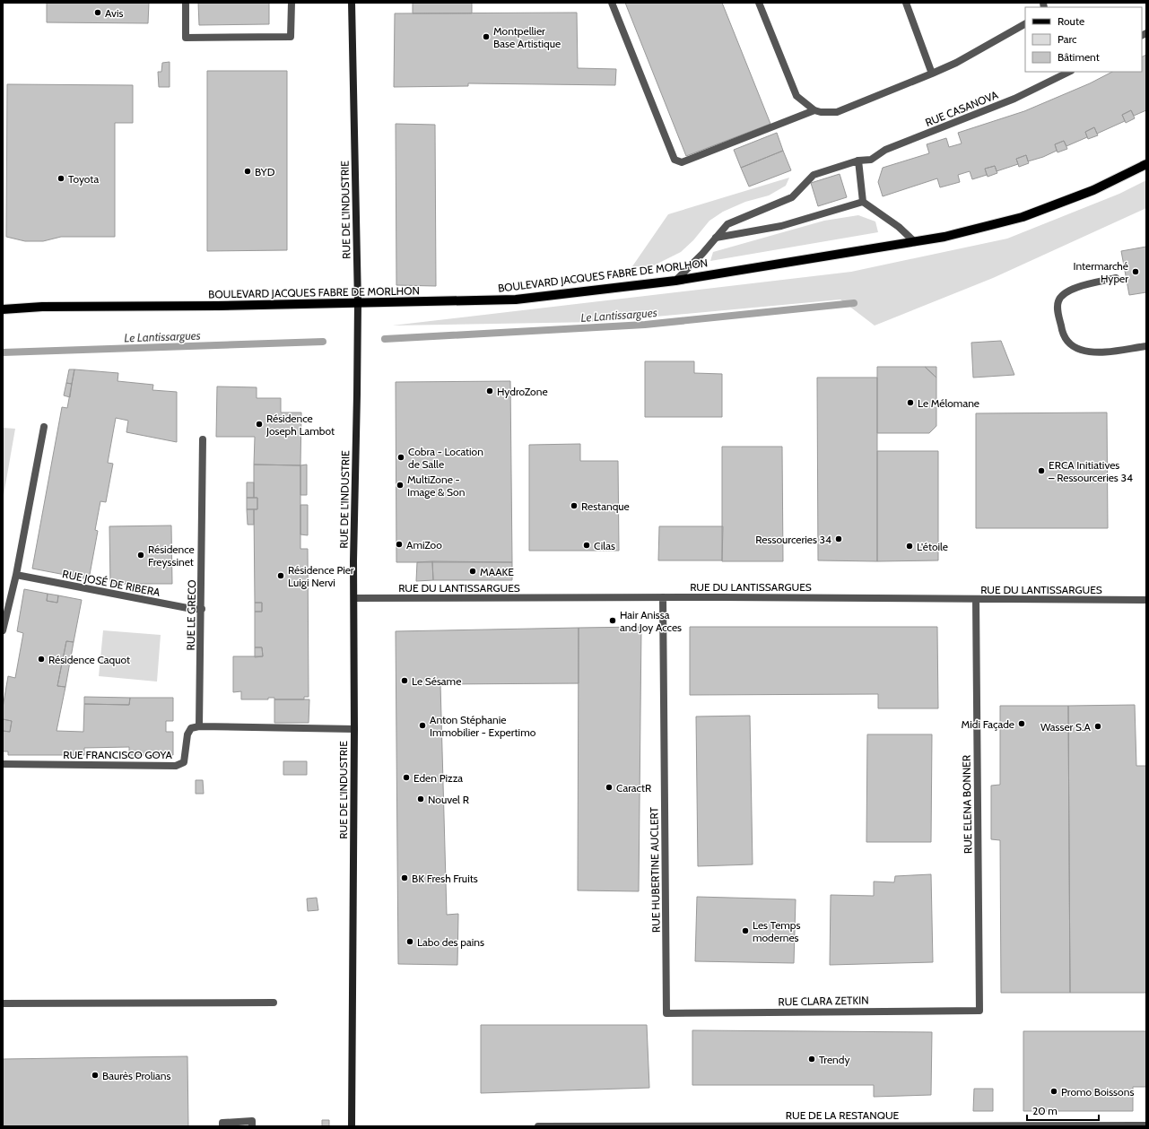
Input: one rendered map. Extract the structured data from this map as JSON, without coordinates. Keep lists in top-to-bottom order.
{
  "streets": {
    "main road": ["BOULEVARD JACQUES FABRE DE MORLHON"],
    "street": [
      "RUE CASANOVA",
      "RUE DE L'INDUSTRIE",
      "RUE JOSÉ DE RIBERA",
      "RUE DU LANTISSARGUES",
      "RUE LE GRECO",
      "RUE FRANCISCO GOYA",
      "RUE ELENA BONNER",
      "RUE HUBERTINE AUCLERT",
      "RUE CLARA ZETKIN",
      "RUE DE LA RESTANQUE"
    ]
  },
  "crossings": [
    ["RUE CASANOVA", "BOULEVARD JACQUES FABRE DE MORLHON"],
    ["RUE DE L'INDUSTRIE", "BOULEVARD JACQUES FABRE DE MORLHON"],
    ["RUE DE L'INDUSTRIE", "RUE DU LANTISSARGUES"],
    ["RUE JOSÉ DE RIBERA", "RUE LE GRECO"],
    ["RUE DU LANTISSARGUES", "RUE ELENA BONNER"],
    ["RUE DU LANTISSARGUES", "RUE HUBERTINE AUCLERT"],
    ["RUE LE GRECO", "RUE FRANCISCO GOYA"],
    ["RUE ELENA BONNER", "RUE CLARA ZETKIN"],
    ["RUE HUBERTINE AUCLERT", "RUE CLARA ZETKIN"]
  ],
  "water": ["Le Lantissargues"],
  "places": [
    "Avis",
    "Montpellier Base Artistique",
    "BYD",
    "Toyota",
    "Intermarché Hyper",
    "HydroZone",
    "Le Mélomane",
    "Résidence Joseph Lambot",
    "Cobra - Location de Salle",
    "ERCA Initiatives – Ressourceries 34",
    "MultiZone - Image & Son",
    "Restanque",
    "Ressourceries 34",
    "AmiZoo",
    "Cilas",
    "L'étoile",
    "Résidence Freyssinet",
    "MAAKE",
    "Résidence Pier Luigi Nervi",
    "Hair Anissa and Joy Acces",
    "Résidence Caquot",
    "Le Sésame",
    "Midi Façade",
    "Anton Stéphanie Immobilier - Expertimo",
    "Wasser S.A",
    "Eden Pizza",
    "CaractR",
    "Nouvel R",
    "BK Fresh Fruits",
    "Les Temps modernes",
    "Labo des pains",
    "Trendy",
    "Baurès Prolians",
    "Promo Boissons"
  ],
  "legend": ["Route", "Parc", "Bâtiment"],
  "scale_bar": "20 m"
}
